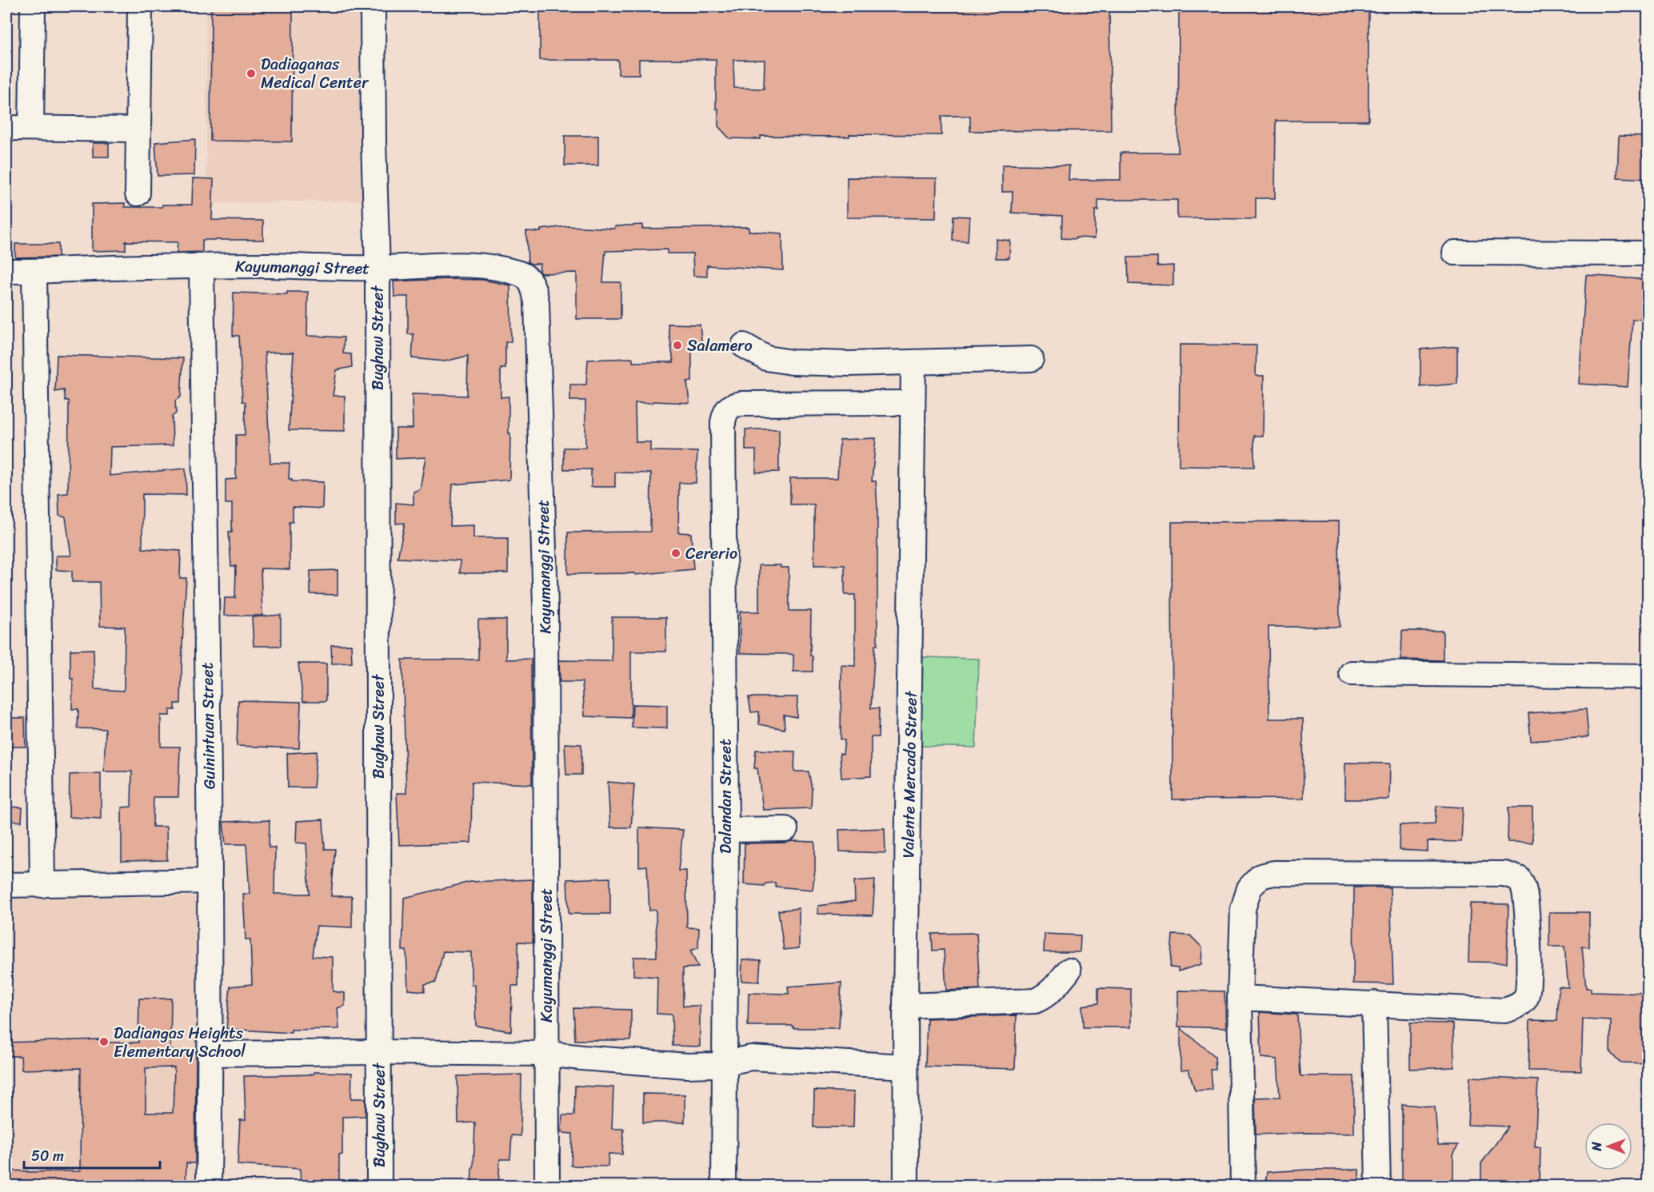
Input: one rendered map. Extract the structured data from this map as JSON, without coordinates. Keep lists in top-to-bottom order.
{
  "streets": {
    "street": [
      "Kayumanggi Street",
      "Bughaw Street",
      "Guinintuan Street",
      "Valente Mercado Street",
      "Dalandan Street"
    ]
  },
  "crossings": [
    ["Kayumanggi Street", "Bughaw Street"],
    ["Kayumanggi Street", "Guinintuan Street"],
    ["Valente Mercado Street", "Dalandan Street"]
  ],
  "places": [
    "Dadiaganas Medical Center",
    "Salamero",
    "Cererio",
    "Dadiangas Heights Elementary School"
  ],
  "scale_bar": "50 m",
  "north": "left"
}
